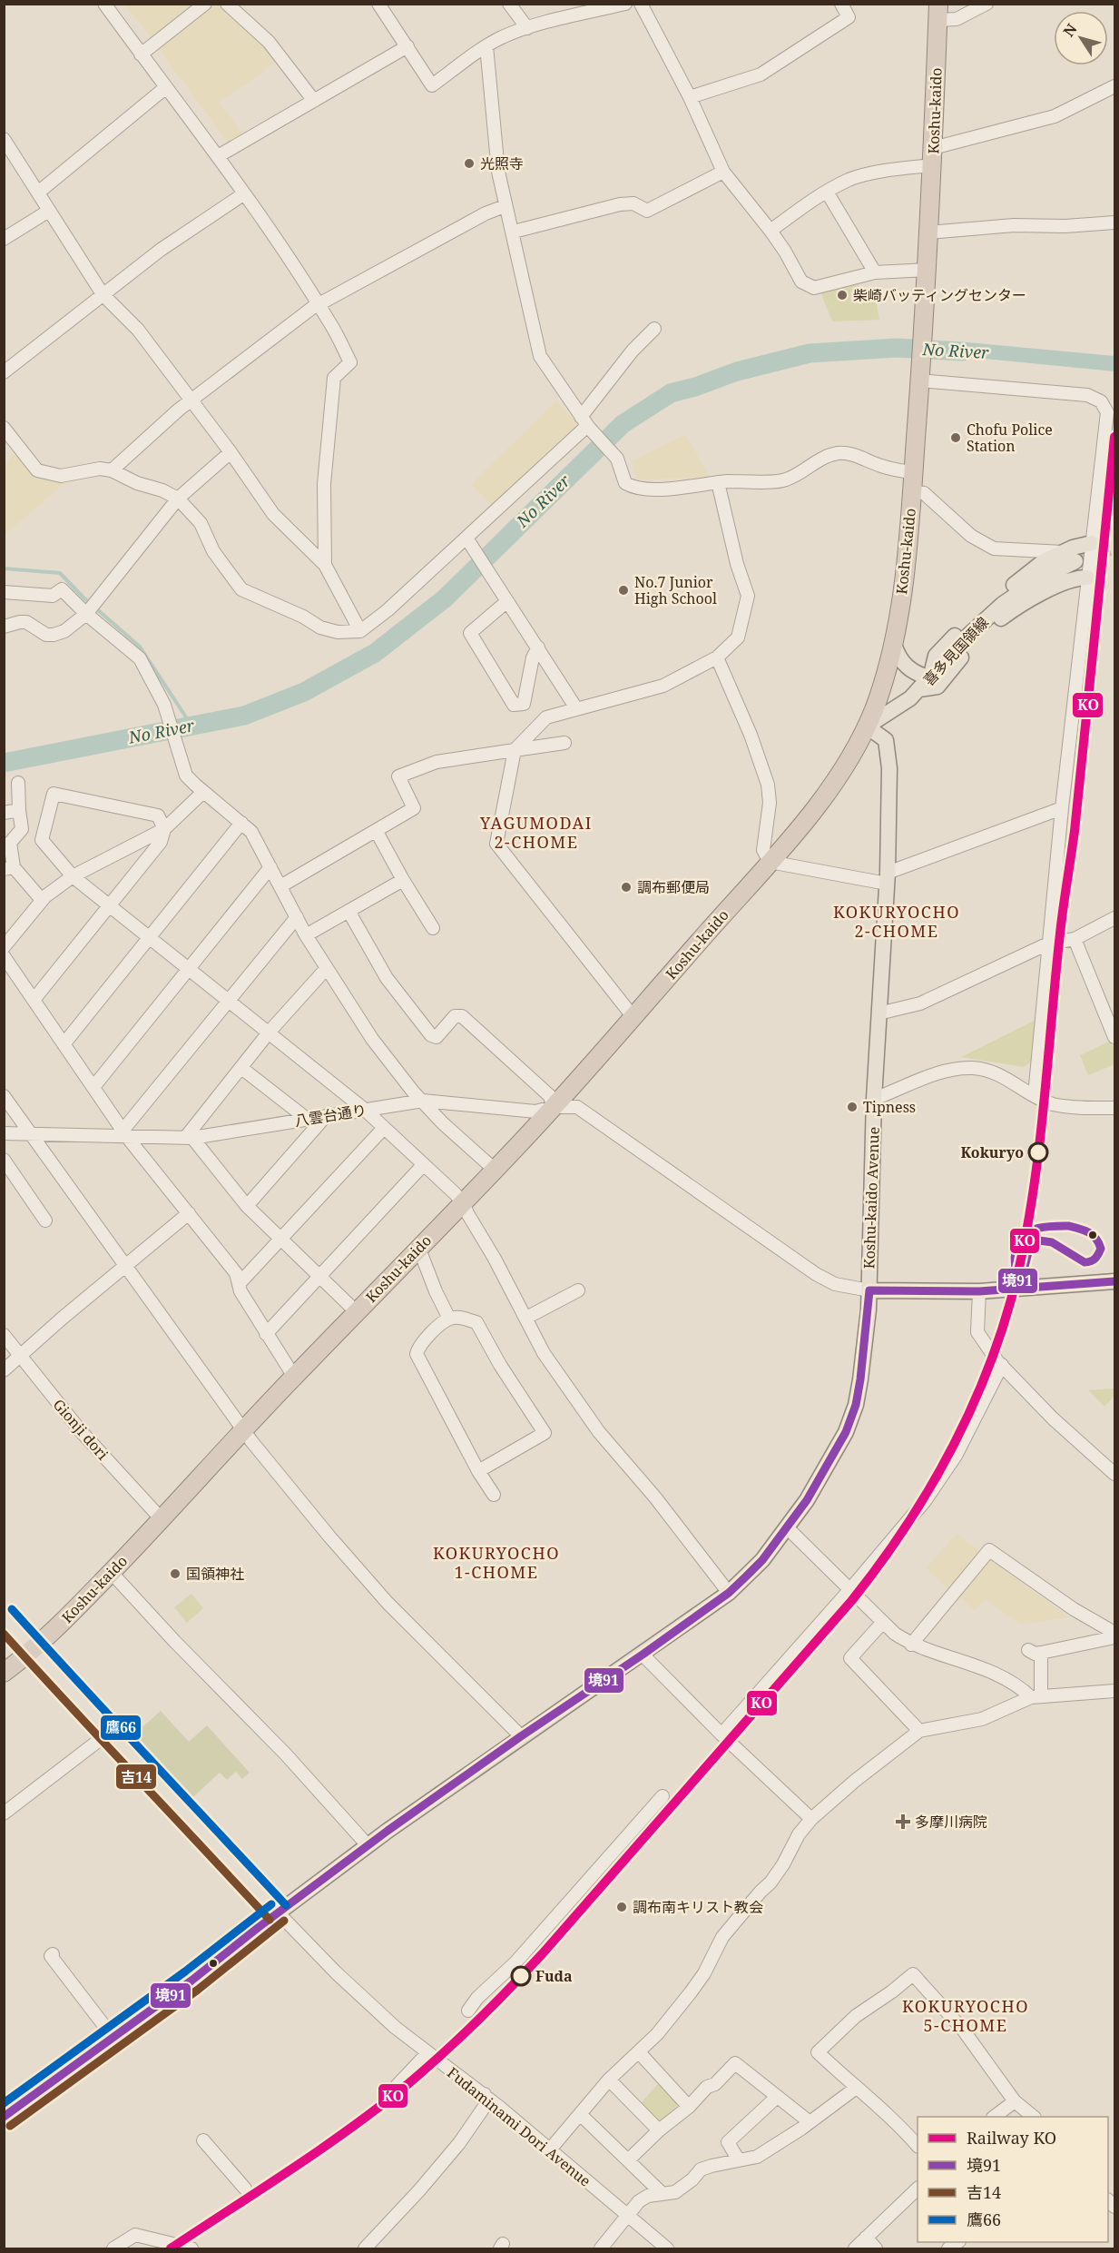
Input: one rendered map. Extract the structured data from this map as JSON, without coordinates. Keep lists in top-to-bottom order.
{
  "streets": {
    "highway": ["Koshu-kaido"],
    "main road": ["喜多見国領線", "Koshu-kaido Avenue"],
    "street": ["八雲台通り", "Gionji dori", "Fudaminami Dori Avenue"]
  },
  "crossings": [
    ["Koshu-kaido", "喜多見国領線"],
    ["Koshu-kaido", "八雲台通り"],
    ["Koshu-kaido", "Koshu-kaido Avenue"],
    ["Koshu-kaido", "Gionji dori"],
    ["喜多見国領線", "Koshu-kaido Avenue"],
    ["Koshu-kaido Avenue", "Fudaminami Dori Avenue"]
  ],
  "districts": [
    "YAGUMODAI 2-CHOME",
    "KOKURYOCHO 2-CHOME",
    "KOKURYOCHO 1-CHOME",
    "KOKURYOCHO 5-CHOME"
  ],
  "water": ["No River"],
  "places": {
    "other": [
      "光照寺",
      "柴崎バッティングセンター",
      "Chofu Police Station",
      "No.7 Junior High School",
      "調布郵便局",
      "Tipness",
      "Kokuryo",
      "国領神社",
      "調布南キリスト教会",
      "Fuda"
    ],
    "health": ["多摩川病院"]
  },
  "lines": [
    "rail line KO",
    "transit line 境91",
    "transit line 鷹66",
    "transit line 吉14"
  ],
  "legend": [
    "Railway KO",
    "境91",
    "吉14",
    "鷹66"
  ],
  "north": "top left"
}
